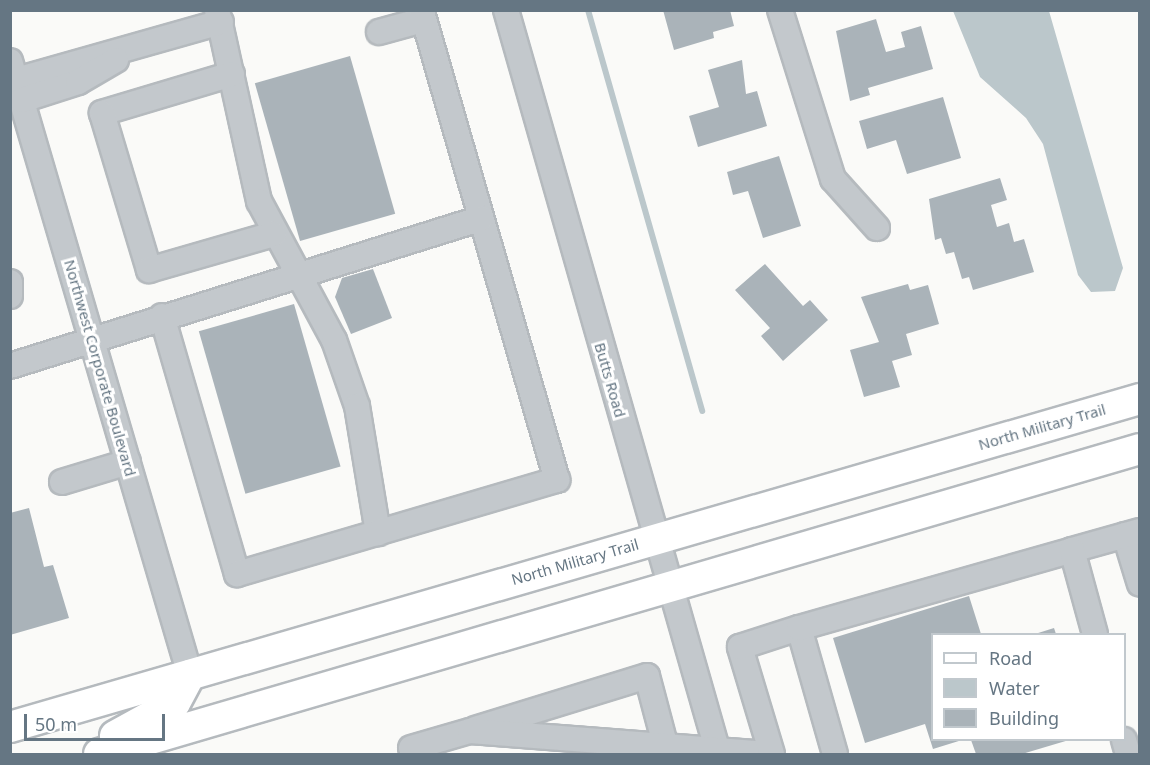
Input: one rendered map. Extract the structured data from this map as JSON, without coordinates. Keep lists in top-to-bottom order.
{
  "streets": {
    "main road": ["North Military Trail"],
    "street": ["Northwest Corporate Boulevard", "Butts Road"]
  },
  "crossings": [
    ["Northwest Corporate Boulevard", "North Military Trail"],
    ["Butts Road", "North Military Trail"]
  ],
  "legend": ["Road", "Water", "Building"],
  "scale_bar": "50 m"
}
